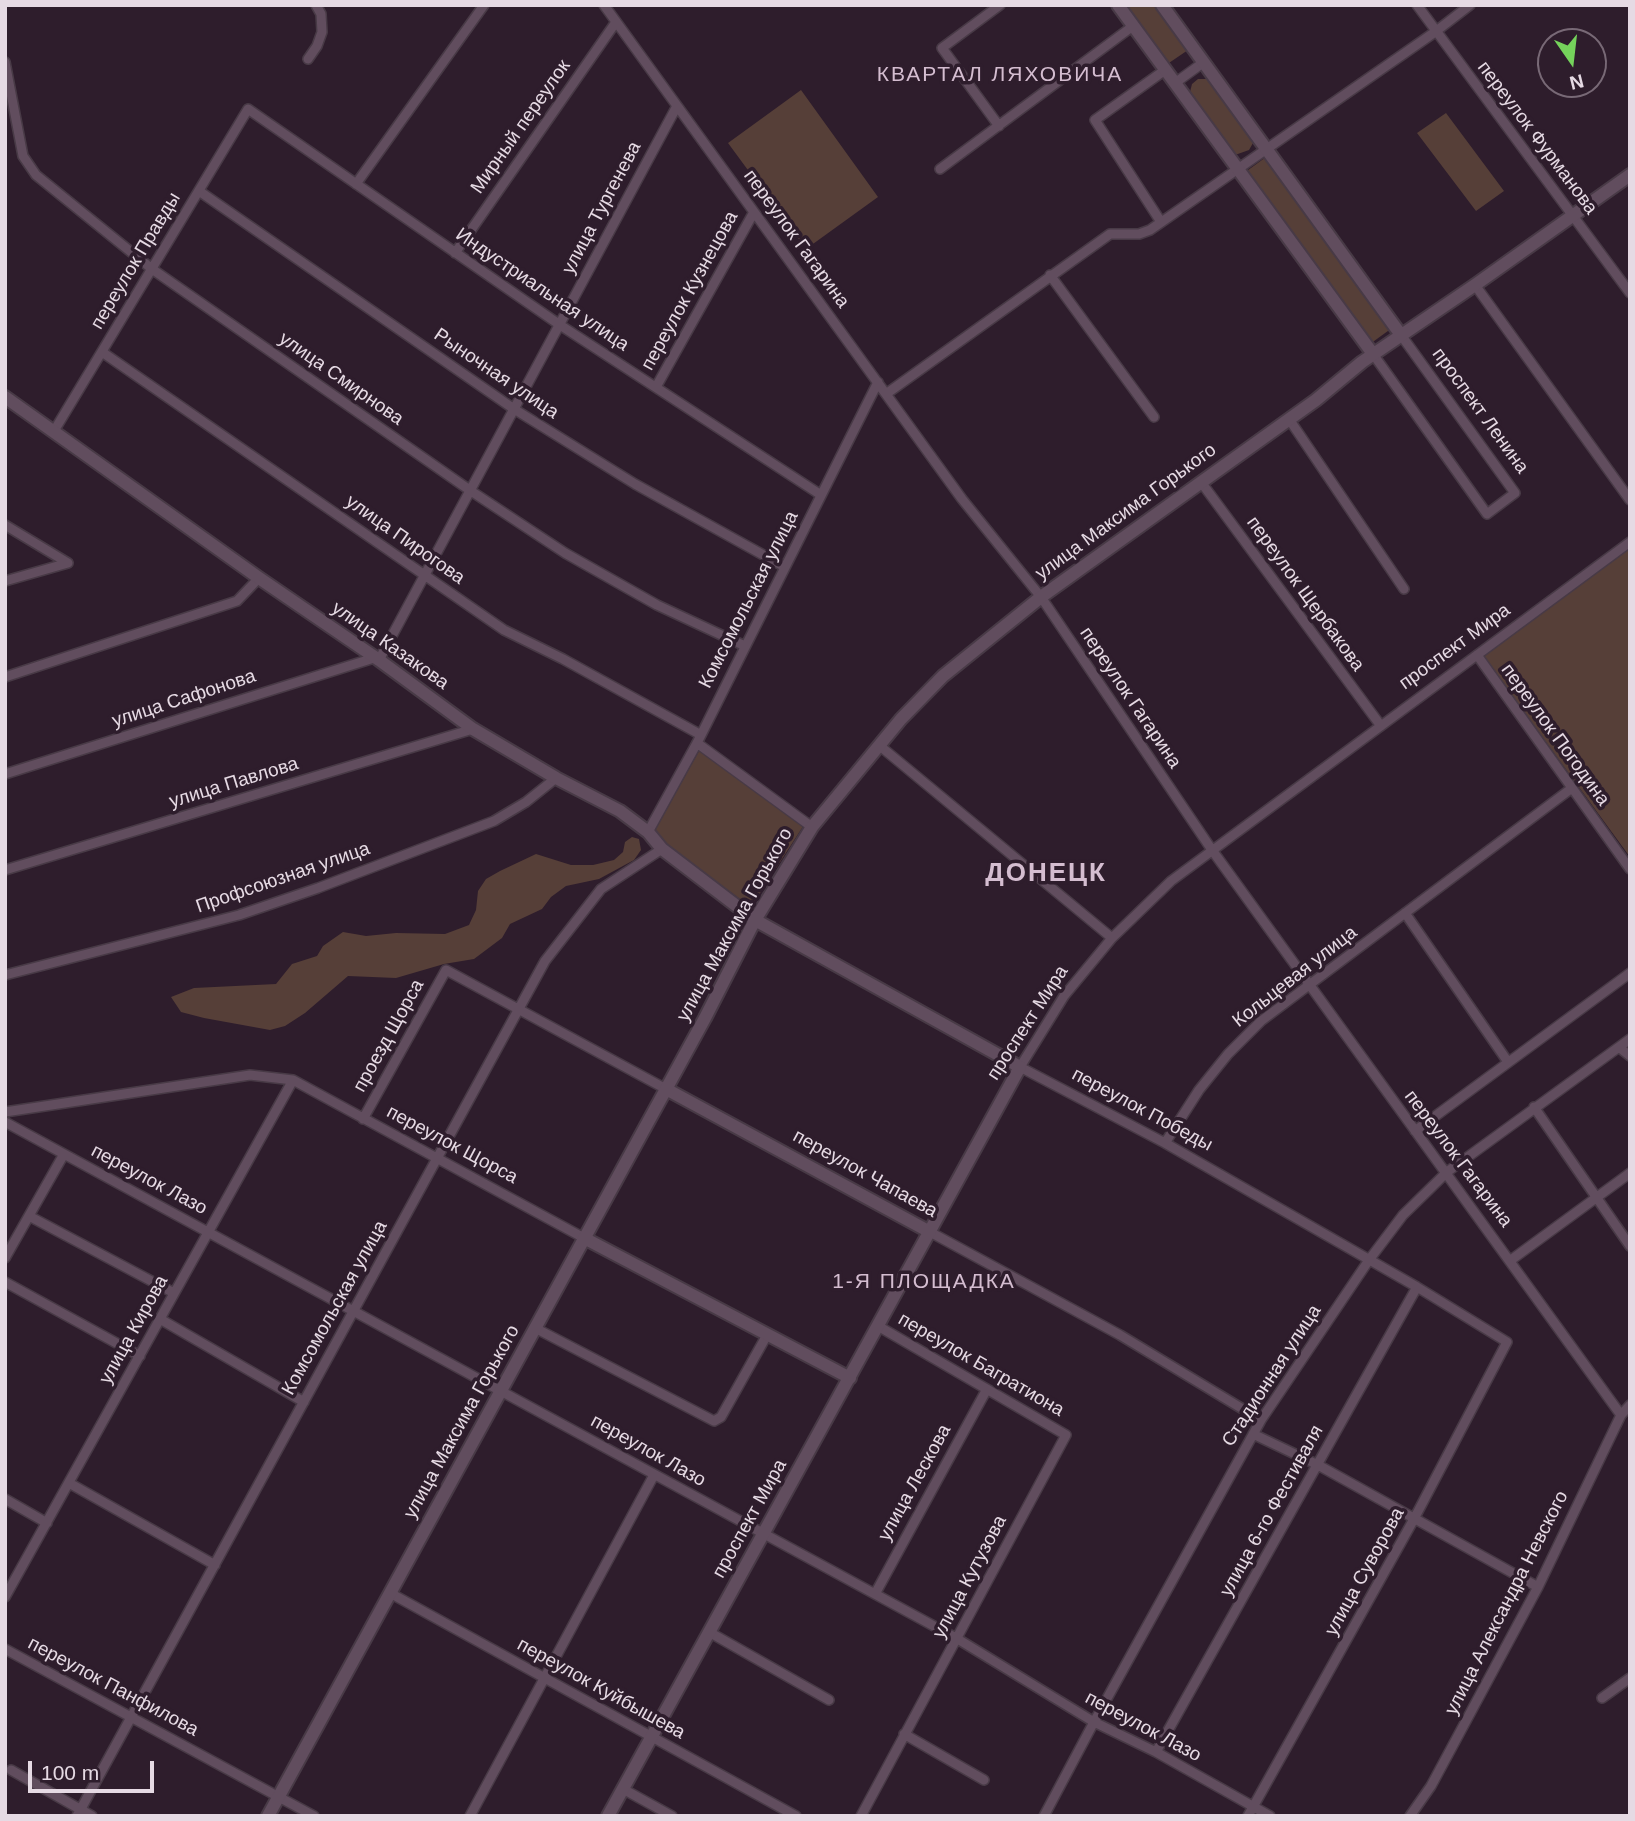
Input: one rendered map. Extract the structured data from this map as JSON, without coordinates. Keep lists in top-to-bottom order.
{
  "streets": {
    "main road": [
      "проспект Ленина",
      "улица Максима Горького",
      "улица Казакова",
      "проспект Мира",
      "переулок Победы",
      "переулок Щорса",
      "переулок Чапаева"
    ],
    "street": [
      "Мирный переулок",
      "переулок Фурманова",
      "улица Тургенева",
      "переулок Гагарина",
      "переулок Правды",
      "Индустриальная улица",
      "переулок Кузнецова",
      "Рыночная улица",
      "улица Смирнова",
      "улица Пирогова",
      "переулок Щербакова",
      "Комсомольская улица",
      "улица Сафонова",
      "переулок Погодина",
      "улица Павлова",
      "Профсоюзная улица",
      "Кольцевая улица",
      "проезд Щорса",
      "переулок Лазо",
      "улица Кирова",
      "переулок Багратиона",
      "Стадионная улица",
      "улица Лескова",
      "улица 6-го Фестиваля",
      "улица Суворова",
      "улица Кутузова",
      "улица Александра Невского",
      "переулок Панфилова",
      "переулок Куйбышева"
    ]
  },
  "crossings": [
    ["Мирный переулок", "переулок Гагарина"],
    ["Мирный переулок", "Индустриальная улица"],
    ["переулок Фурманова", "улица Максима Горького"],
    ["улица Тургенева", "переулок Гагарина"],
    ["улица Тургенева", "Индустриальная улица"],
    ["улица Тургенева", "Рыночная улица"],
    ["улица Тургенева", "улица Смирнова"],
    ["улица Тургенева", "улица Пирогова"],
    ["улица Тургенева", "улица Казакова"],
    ["улица Тургенева", "улица Сафонова"],
    ["переулок Гагарина", "переулок Кузнецова"],
    ["переулок Гагарина", "улица Максима Горького"],
    ["переулок Гагарина", "Комсомольская улица"],
    ["переулок Гагарина", "проспект Мира"],
    ["переулок Гагарина", "Кольцевая улица"],
    ["переулок Гагарина", "Стадионная улица"],
    ["переулок Гагарина", "улица Александра Невского"],
    ["переулок Правды", "Индустриальная улица"],
    ["переулок Правды", "Рыночная улица"],
    ["переулок Правды", "улица Смирнова"],
    ["переулок Правды", "улица Пирогова"],
    ["переулок Правды", "улица Казакова"],
    ["Индустриальная улица", "переулок Кузнецова"],
    ["Индустриальная улица", "Комсомольская улица"],
    ["Рыночная улица", "Комсомольская улица"],
    ["улица Смирнова", "Комсомольская улица"],
    ["проспект Ленина", "улица Максима Горького"],
    ["улица Максима Горького", "улица Пирогова"],
    ["улица Максима Горького", "переулок Щербакова"],
    ["улица Максима Горького", "улица Казакова"],
    ["улица Максима Горького", "переулок Победы"],
    ["улица Максима Горького", "переулок Щорса"],
    ["улица Максима Горького", "переулок Чапаева"],
    ["улица Максима Горького", "переулок Лазо"],
    ["улица Максима Горького", "переулок Панфилова"],
    ["улица Максима Горького", "переулок Куйбышева"],
    ["улица Пирогова", "Комсомольская улица"],
    ["переулок Щербакова", "проспект Мира"],
    ["Комсомольская улица", "улица Казакова"],
    ["Комсомольская улица", "переулок Щорса"],
    ["Комсомольская улица", "переулок Чапаева"],
    ["Комсомольская улица", "переулок Лазо"],
    ["Комсомольская улица", "переулок Панфилова"],
    ["улица Казакова", "улица Сафонова"],
    ["улица Казакова", "улица Павлова"],
    ["улица Казакова", "Профсоюзная улица"],
    ["улица Казакова", "переулок Победы"],
    ["проспект Мира", "переулок Погодина"],
    ["проспект Мира", "переулок Победы"],
    ["проспект Мира", "переулок Щорса"],
    ["проспект Мира", "переулок Чапаева"],
    ["проспект Мира", "переулок Лазо"],
    ["проспект Мира", "переулок Багратиона"],
    ["проспект Мира", "переулок Куйбышева"],
    ["переулок Погодина", "Кольцевая улица"],
    ["Кольцевая улица", "переулок Победы"],
    ["проезд Щорса", "переулок Щорса"],
    ["проезд Щорса", "переулок Чапаева"],
    ["переулок Победы", "Стадионная улица"],
    ["переулок Победы", "улица 6-го Фестиваля"],
    ["переулок Победы", "улица Суворова"],
    ["переулок Щорса", "улица Кирова"],
    ["переулок Чапаева", "Стадионная улица"],
    ["переулок Лазо", "улица Кирова"],
    ["переулок Лазо", "Стадионная улица"],
    ["переулок Лазо", "улица Лескова"],
    ["переулок Лазо", "улица 6-го Фестиваля"],
    ["переулок Лазо", "улица Суворова"],
    ["переулок Лазо", "улица Кутузова"],
    ["переулок Багратиона", "улица Лескова"],
    ["переулок Багратиона", "улица Кутузова"]
  ],
  "districts": ["КВАРТАЛ ЛЯХОВИЧА", "ДОНЕЦК", "1-Я ПЛОЩАДКА"],
  "scale_bar": "100 m",
  "north": "bottom"
}
